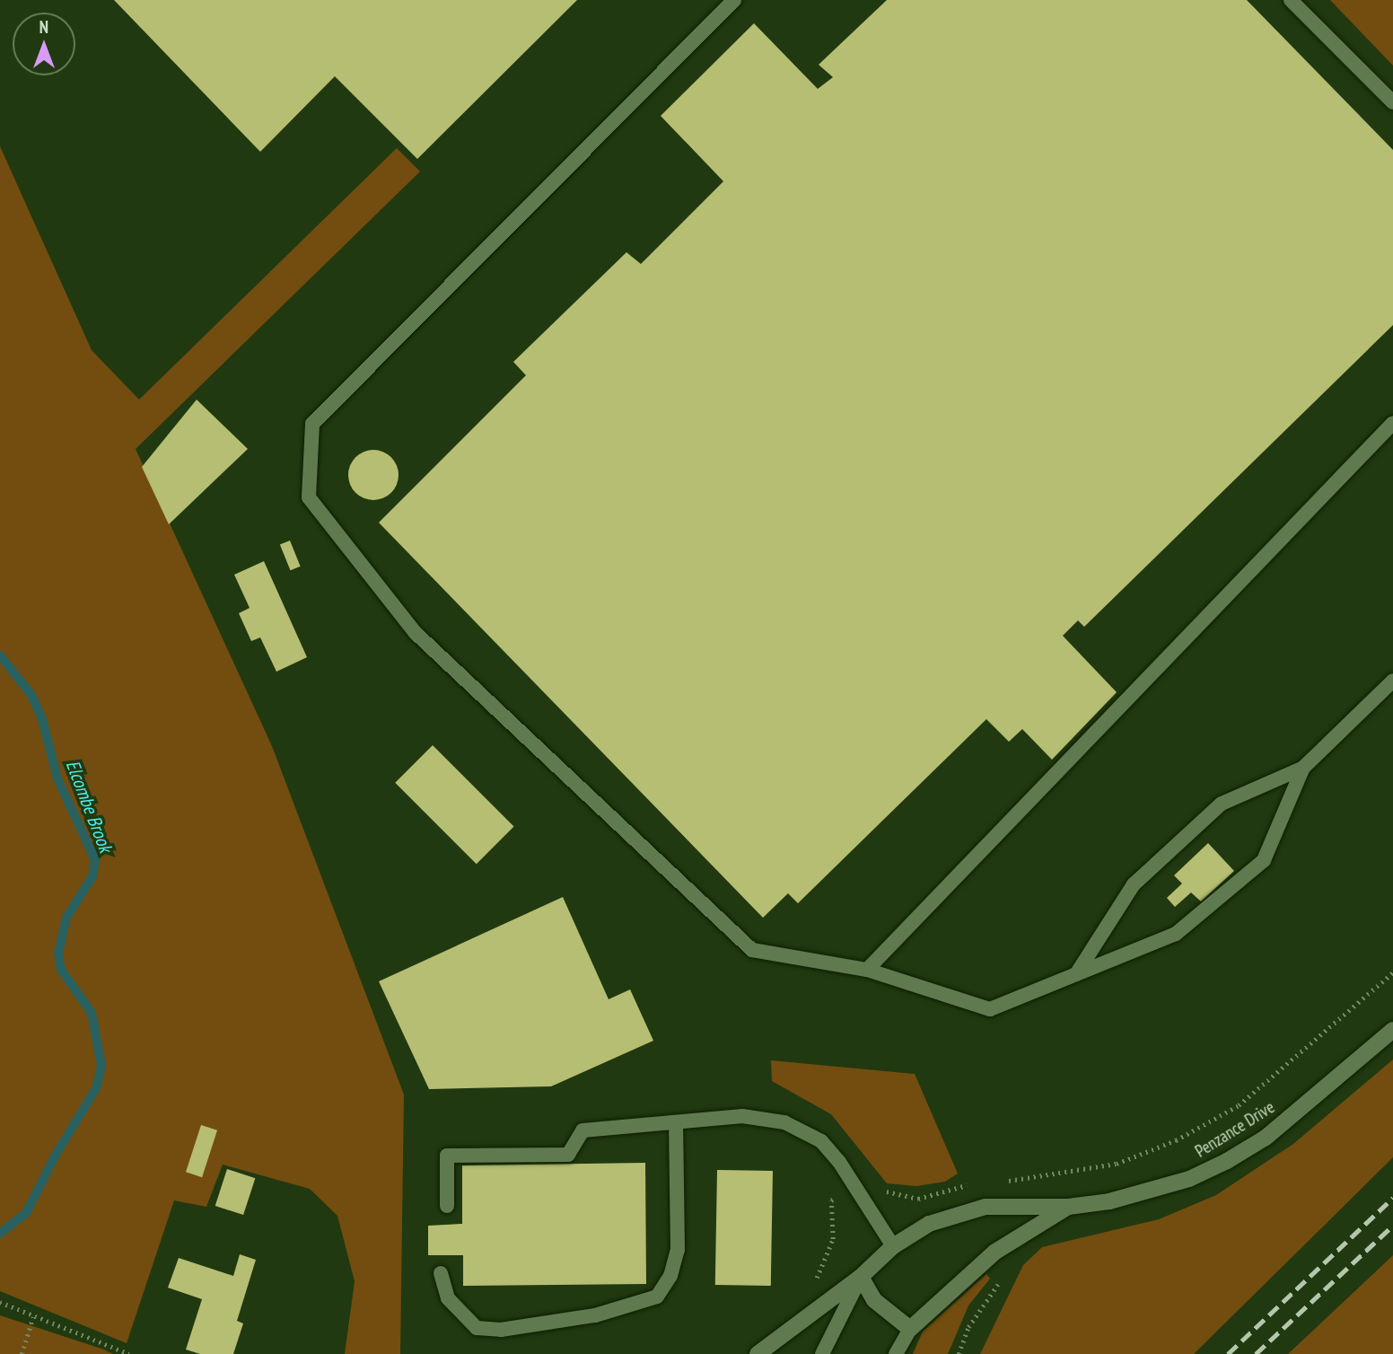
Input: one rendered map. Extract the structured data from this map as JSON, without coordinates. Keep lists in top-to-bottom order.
{
  "streets": {
    "street": ["Penzance Drive"]
  },
  "water": ["Elcombe Brook"],
  "north": "top"
}
